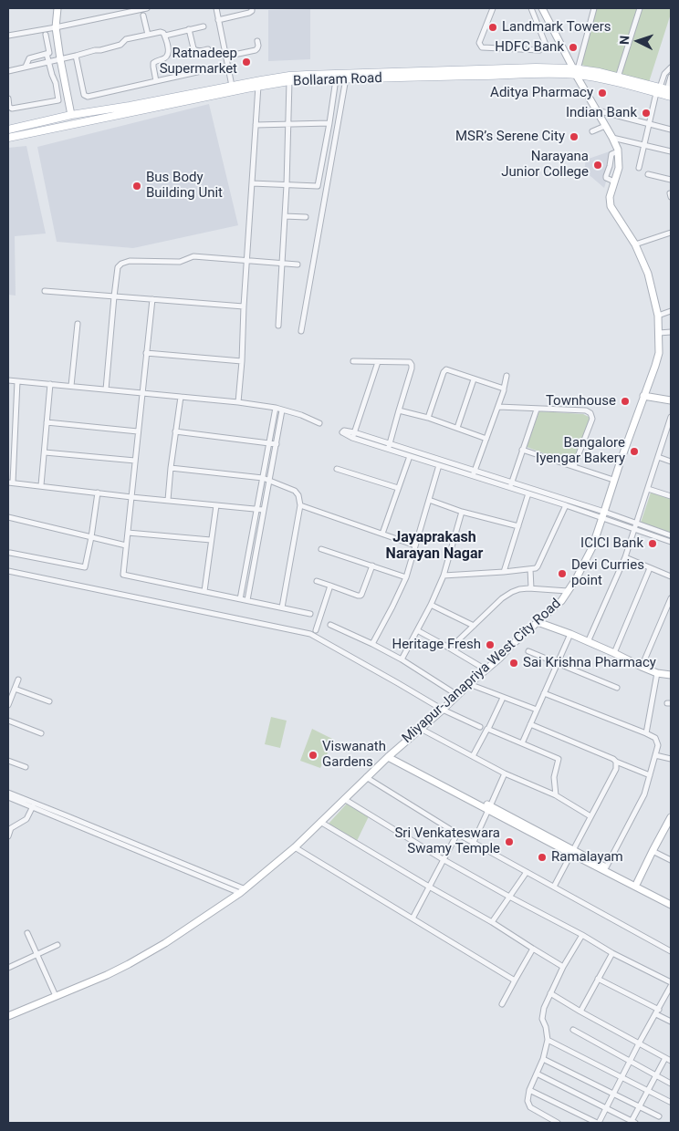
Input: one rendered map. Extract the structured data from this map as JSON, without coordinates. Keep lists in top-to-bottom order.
{
  "streets": {
    "main road": ["Bollaram Road"],
    "street": ["Miyapur-Janapriya West City Road"]
  },
  "crossings": [
    ["Bollaram Road", "Miyapur-Janapriya West City Road"]
  ],
  "districts": ["Jayaprakash Narayan Nagar"],
  "places": [
    "Landmark Towers",
    "HDFC Bank",
    "Ratnadeep Supermarket",
    "Aditya Pharmacy",
    "Indian Bank",
    "MSR’s Serene City",
    "Narayana Junior College",
    "Bus Body Building Unit",
    "Townhouse",
    "Bangalore Iyengar Bakery",
    "ICICI Bank",
    "Devi Curries point",
    "Heritage Fresh",
    "Sai Krishna Pharmacy",
    "Viswanath Gardens",
    "Sri Venkateswara Swamy Temple",
    "Ramalayam"
  ],
  "north": "left"
}
